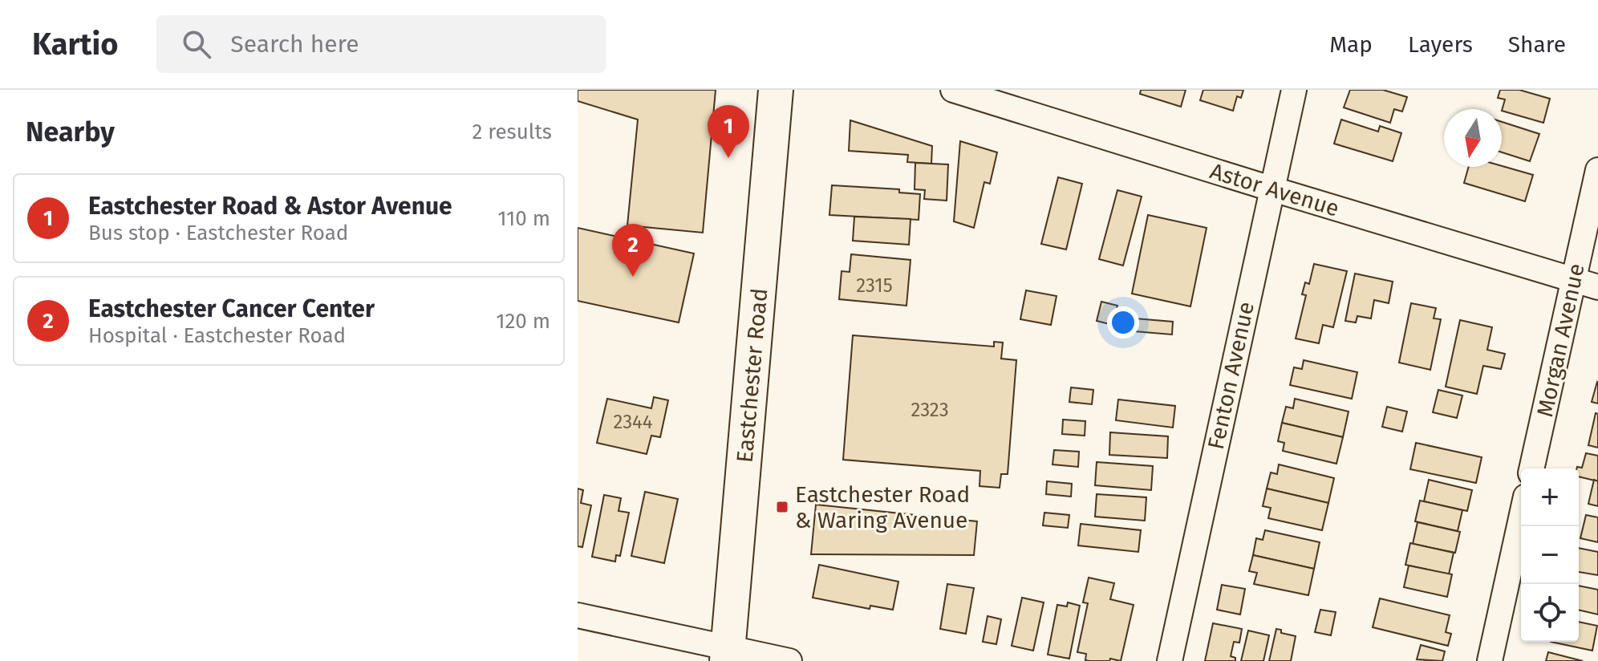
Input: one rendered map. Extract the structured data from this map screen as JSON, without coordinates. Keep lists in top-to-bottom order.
{
  "streets": {
    "main road": ["Eastchester Road"],
    "street": ["Astor Avenue", "Morgan Avenue", "Fenton Avenue"]
  },
  "crossings": [
    ["Astor Avenue", "Morgan Avenue"],
    ["Astor Avenue", "Fenton Avenue"]
  ],
  "places": {
    "transit": ["Eastchester Road & Waring Avenue"]
  },
  "house_numbers": ["2315", "2323", "2344"],
  "north": "bottom",
  "page": {
    "header": "Kartio",
    "search": "Search here",
    "nav": ["Map", "Layers", "Share"],
    "heading": ["Nearby", "2 results"],
    "pins": ["1", "2"],
    "list": [
      {
        "mark": "1",
        "name": "Eastchester Road & Astor Avenue",
        "note": "Bus stop · Eastchester Road",
        "value": "110 m"
      },
      {
        "mark": "2",
        "name": "Eastchester Cancer Center",
        "note": "Hospital · Eastchester Road",
        "value": "120 m"
      }
    ],
    "map_buttons": ["+", "−"]
  }
}
